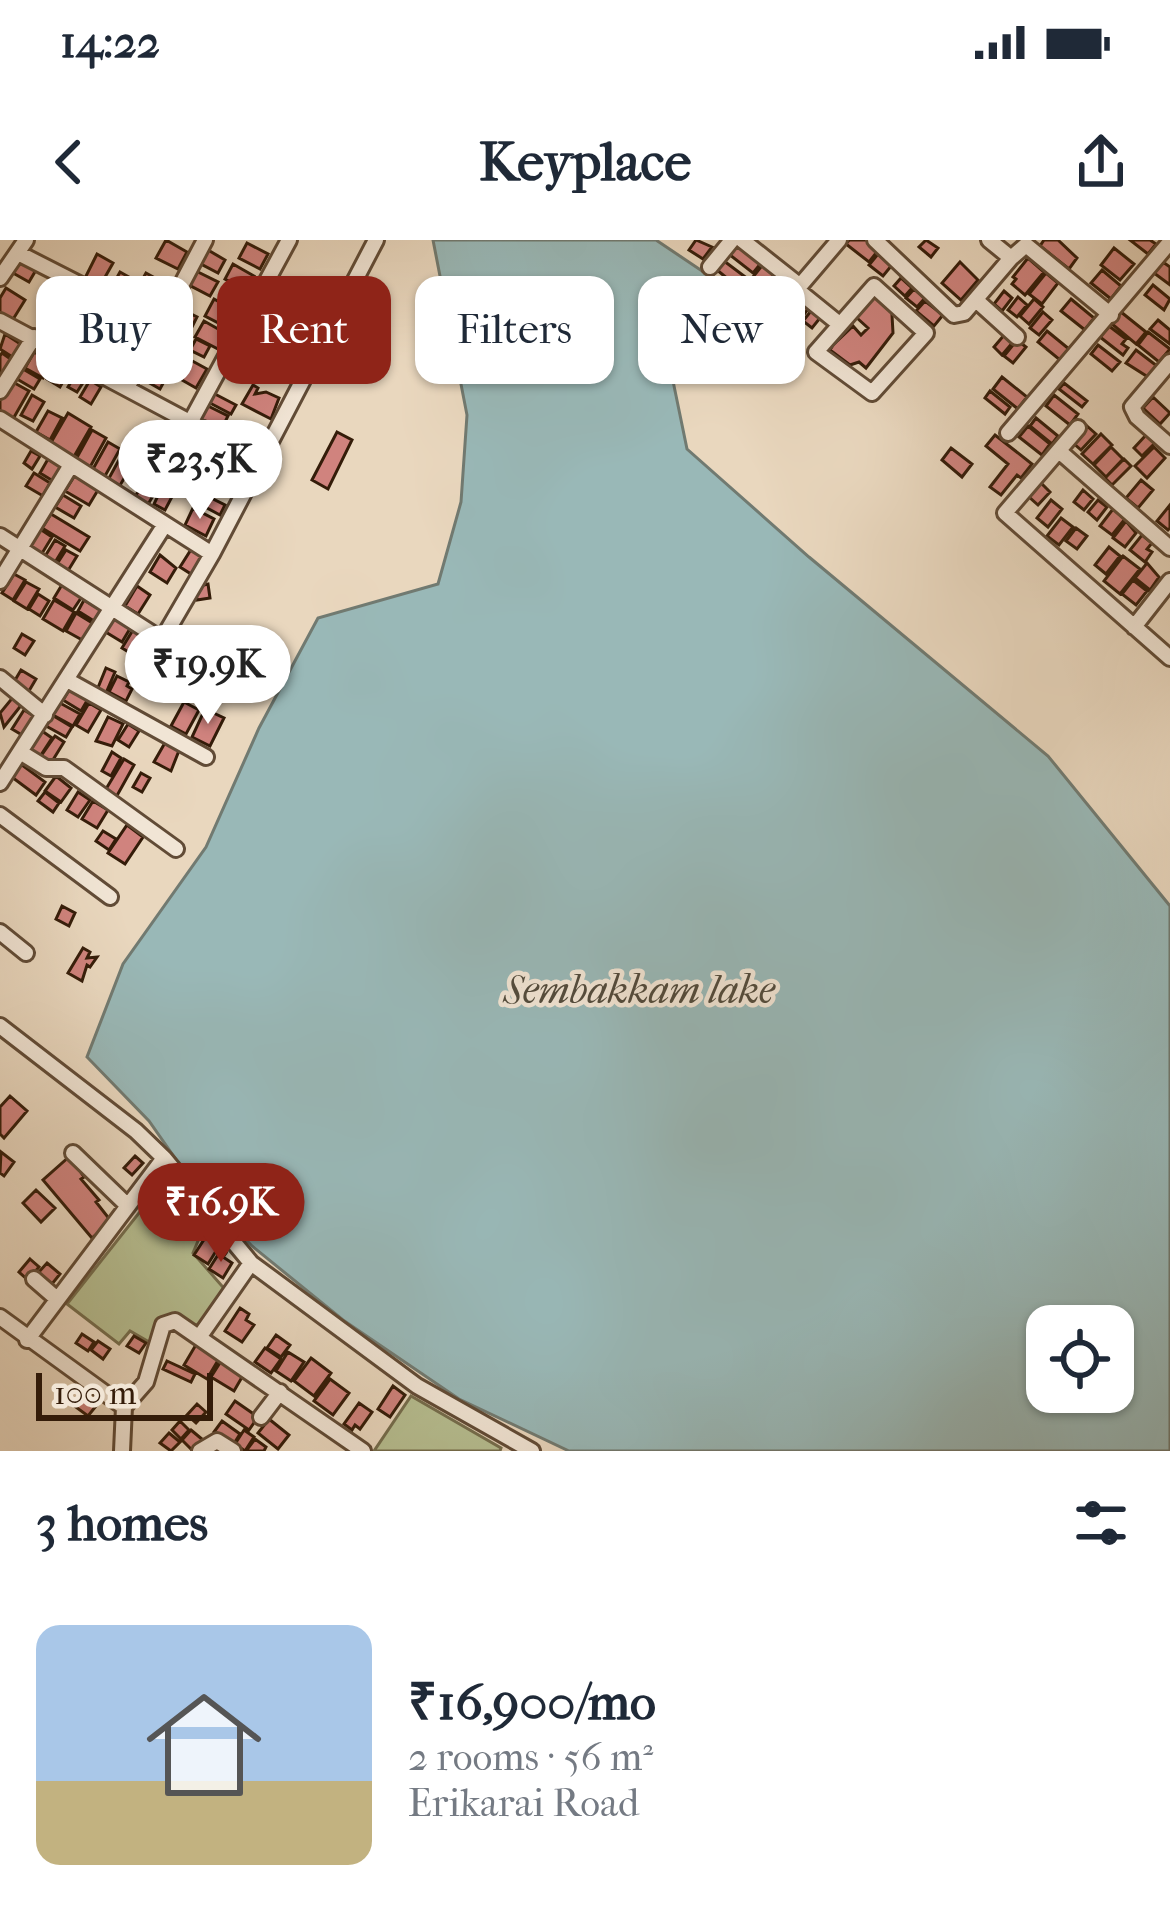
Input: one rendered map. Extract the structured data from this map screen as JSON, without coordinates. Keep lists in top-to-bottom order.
{
  "water": ["Sembakkam lake"],
  "scale_bar": "100 m",
  "page": {
    "status": "14:22",
    "header": "Keyplace",
    "chip": [
      "Buy",
      "Rent",
      "Filters",
      "New"
    ],
    "price": ["₹23.5K", "₹19.9K", "₹16.9K"],
    "scale": "100 m",
    "heading": "3 homes",
    "list": [
      {
        "name": "₹16,900/mo",
        "note": "2 rooms · 56 m² · Erikarai Road"
      }
    ]
  }
}
